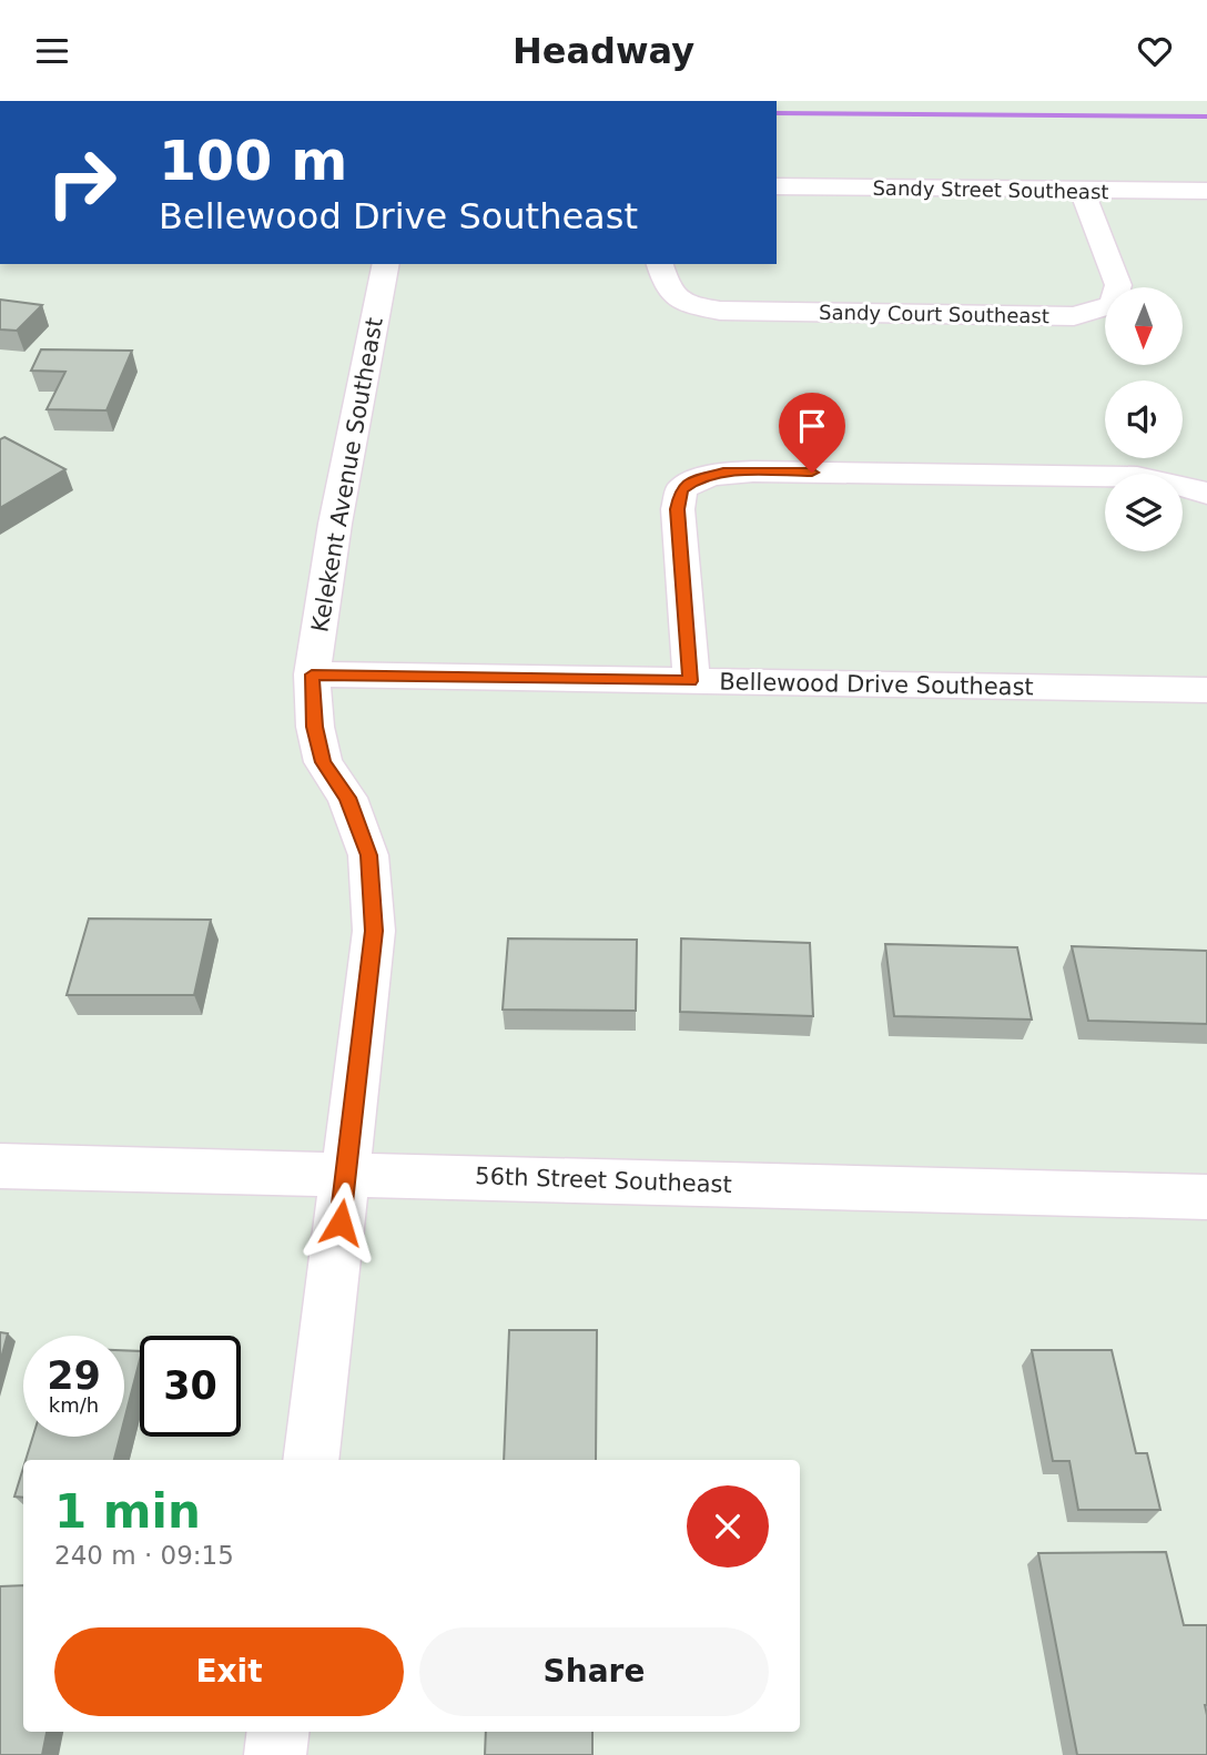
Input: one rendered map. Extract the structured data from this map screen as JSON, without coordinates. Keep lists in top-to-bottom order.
{
  "streets": {
    "street": [
      "Sandy Street Southeast",
      "Sandy Court Southeast",
      "Kelekent Avenue Southeast",
      "Bellewood Drive Southeast",
      "56th Street Southeast"
    ]
  },
  "crossings": [
    ["Sandy Street Southeast", "Sandy Court Southeast"],
    ["Kelekent Avenue Southeast", "Bellewood Drive Southeast"],
    ["Kelekent Avenue Southeast", "56th Street Southeast"]
  ],
  "north": "bottom",
  "page": {
    "header": "Headway",
    "turn": ["100 m", "Bellewood Drive Southeast"],
    "speed": "29 km/h",
    "limit": "30",
    "heading": ["1 min", "240 m · 09:15"],
    "buttons": ["Exit", "Share"]
  }
}
